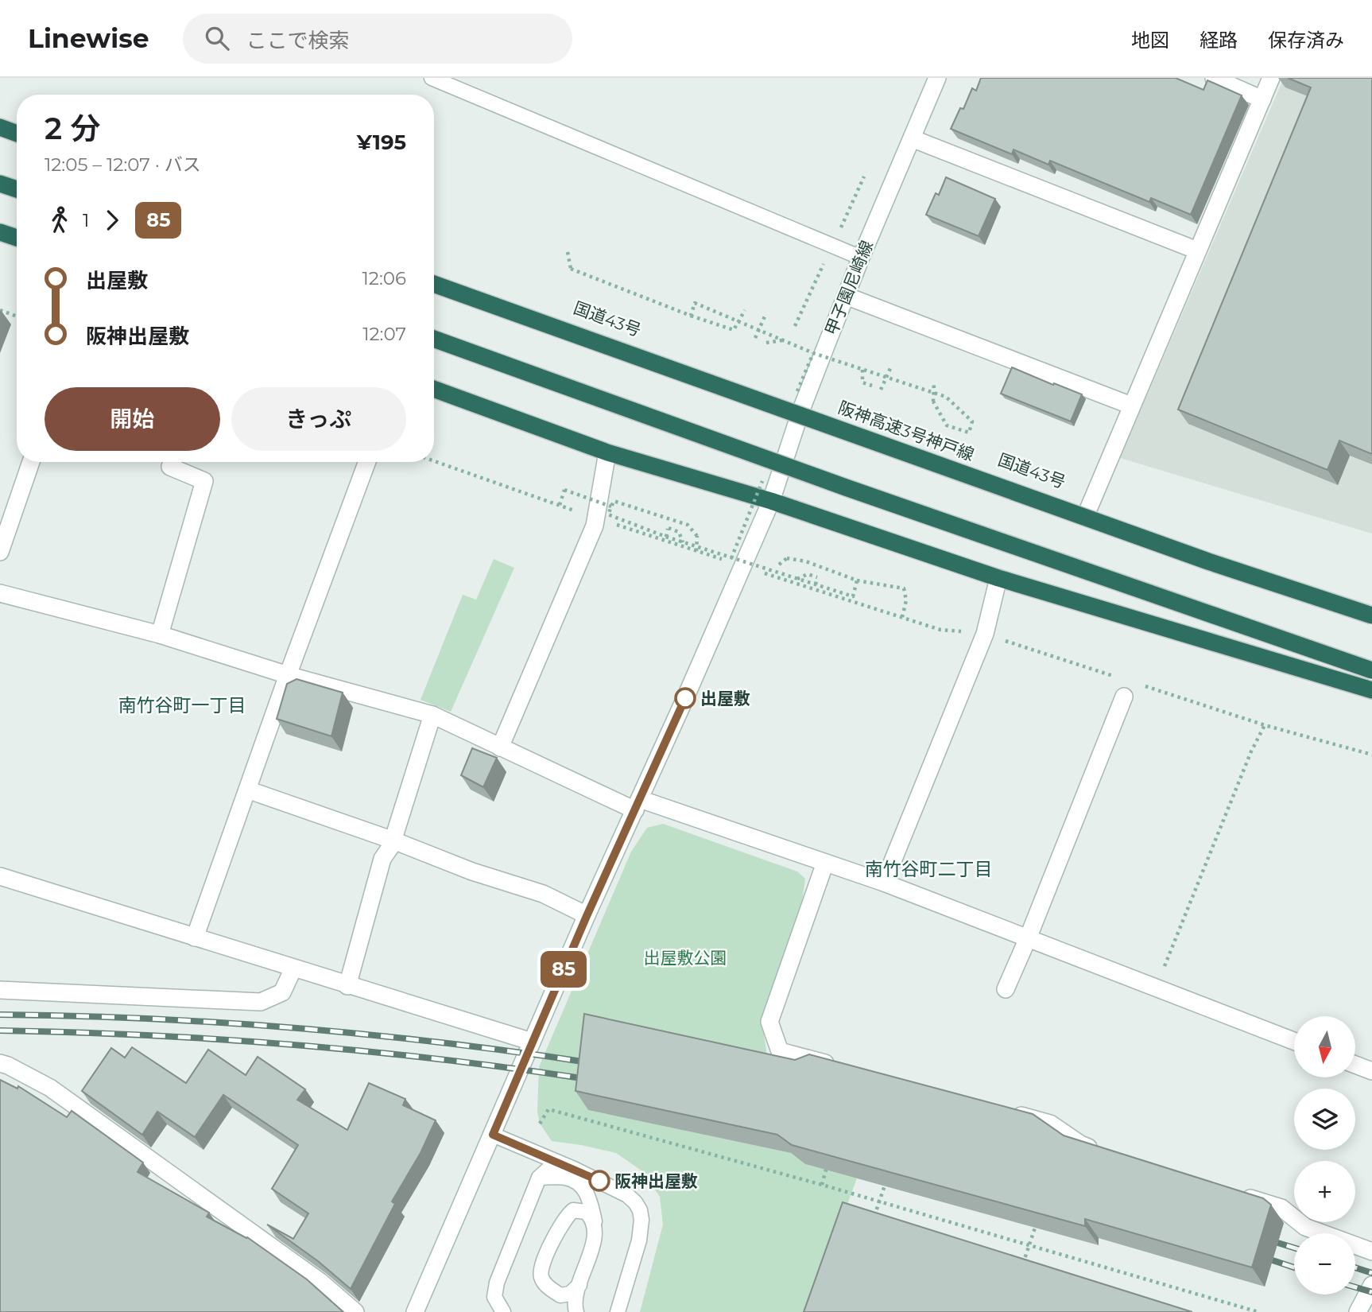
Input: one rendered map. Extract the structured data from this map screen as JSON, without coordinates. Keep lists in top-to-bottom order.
{
  "streets": {
    "highway": ["国道43号", "阪神高速3号神戸線"],
    "street": ["甲子園尼崎線"]
  },
  "crossings": [
    ["甲子園尼崎線", "国道43号"],
    ["国道43号", "阪神高速3号神戸線"]
  ],
  "districts": ["南竹谷町一丁目", "南竹谷町二丁目"],
  "parks": ["出屋敷公園"],
  "places": ["出屋敷", "阪神出屋敷"],
  "lines": ["bus line 85"],
  "north": "bottom",
  "page": {
    "header": "Linewise",
    "search": "ここで検索",
    "nav": ["地図", "経路", "保存済み"],
    "on_map": "85",
    "heading": ["2 分", "12:05 – 12:07 · バス", "¥195"],
    "legs": ["1", "85"],
    "list": [
      {
        "name": "出屋敷",
        "value": "12:06"
      },
      {
        "name": "阪神出屋敷",
        "value": "12:07"
      }
    ],
    "buttons": ["開始", "きっぷ"],
    "map_buttons": ["+", "−"]
  }
}
